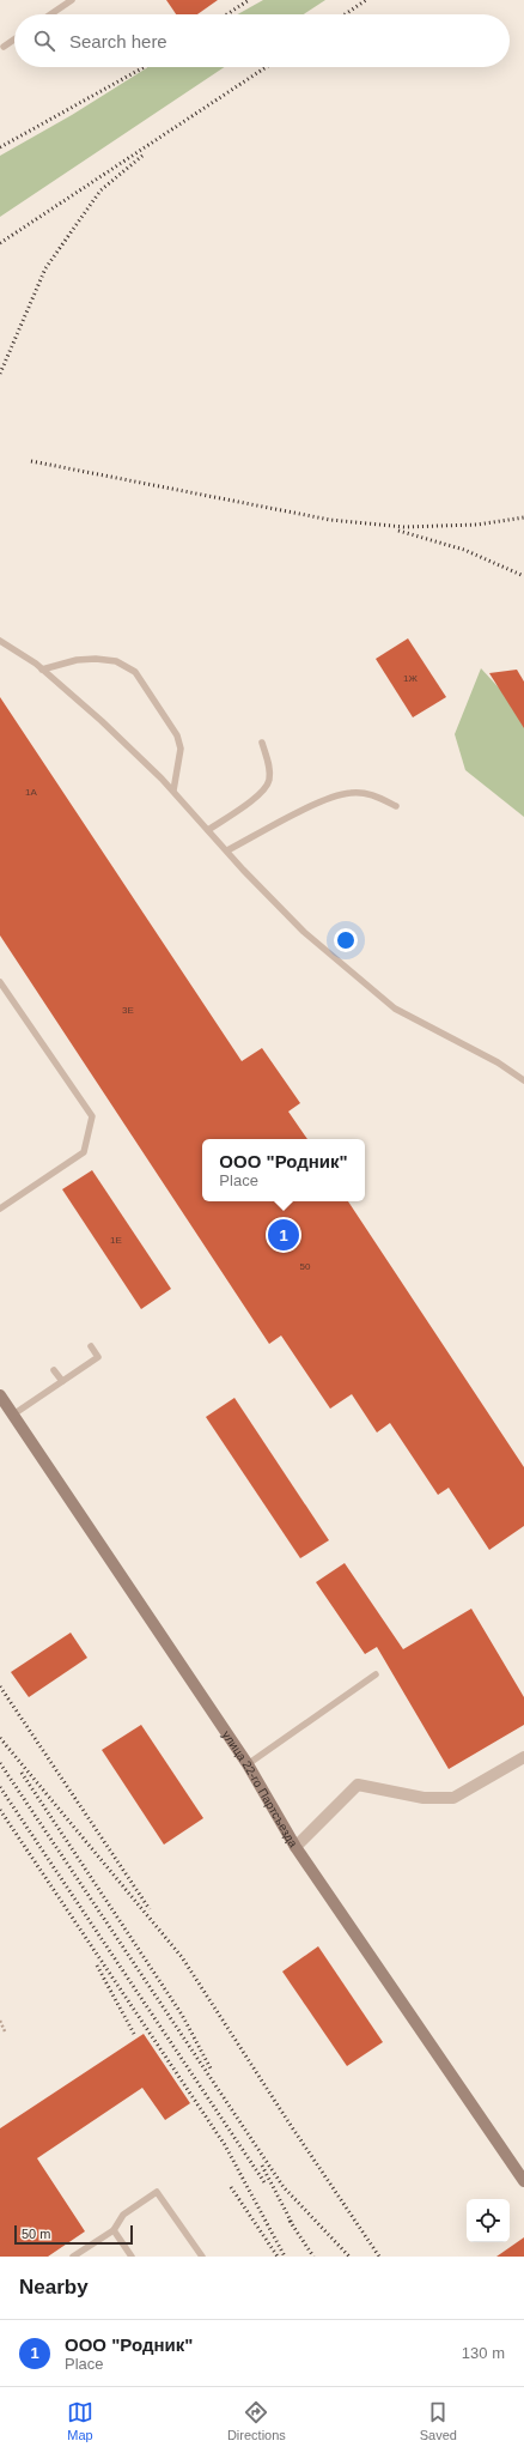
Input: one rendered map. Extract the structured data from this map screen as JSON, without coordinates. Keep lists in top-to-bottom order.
{
  "streets": {
    "street": ["улица 22-го Партсъезда"]
  },
  "house_numbers": [
    "1Ж",
    "1А",
    "3Е",
    "1Е",
    "50"
  ],
  "scale_bar": "50 m",
  "page": {
    "search": "Search here",
    "popup": ["ООО \"Родник\"", "Place"],
    "pins": "1",
    "scale": "50 m",
    "heading": "Nearby",
    "list": [
      {
        "mark": "1",
        "name": "ООО \"Родник\"",
        "note": "Place",
        "value": "130 m"
      }
    ],
    "nav": ["Map", "Directions", "Saved"]
  }
}
